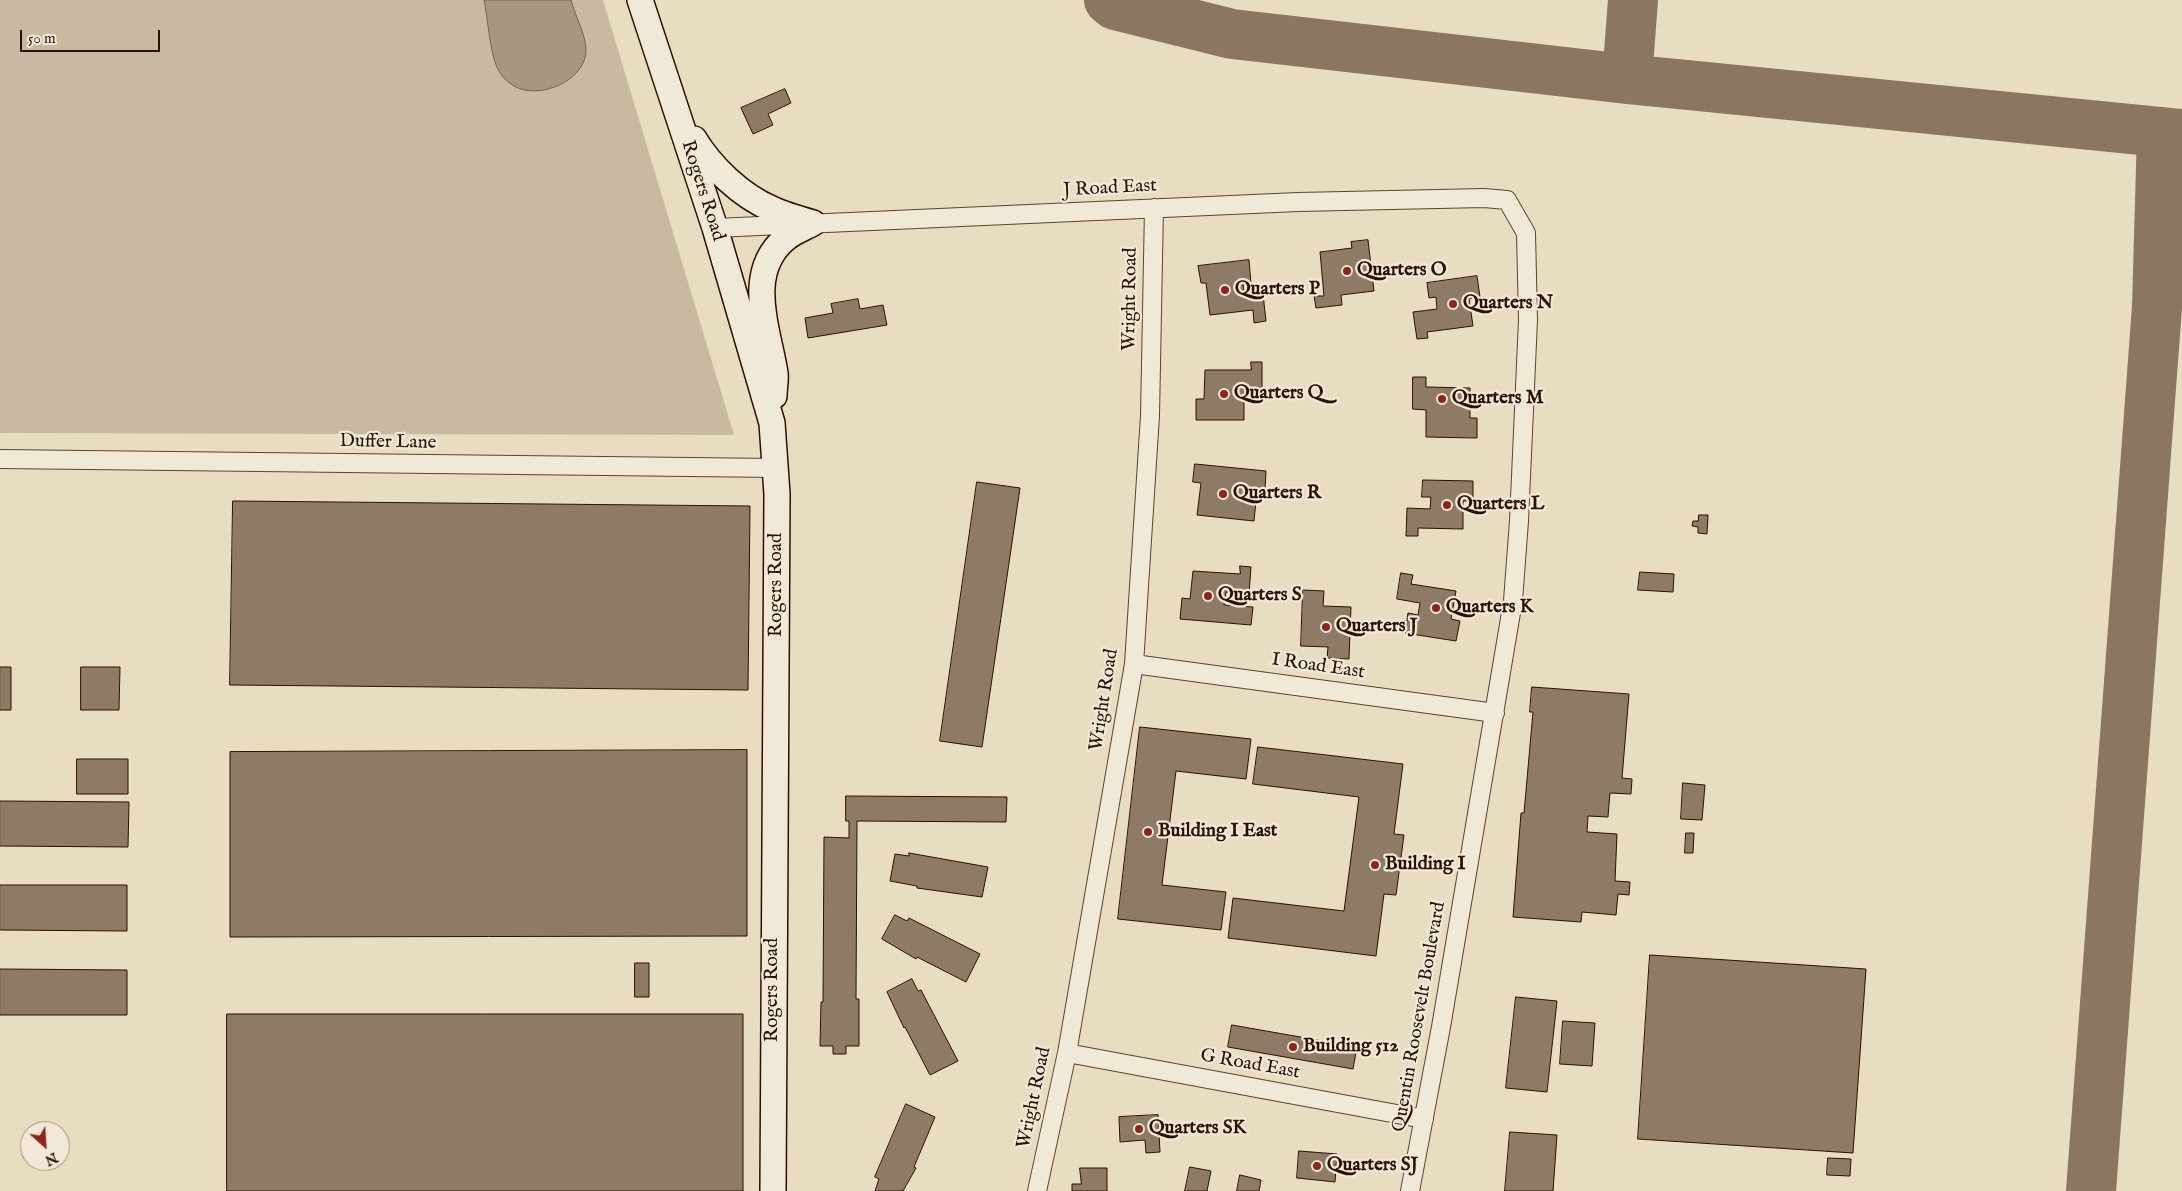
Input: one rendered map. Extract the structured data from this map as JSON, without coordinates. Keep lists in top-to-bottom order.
{
  "streets": {
    "street": [
      "J Road East",
      "Rogers Road",
      "Wright Road",
      "Duffer Lane",
      "I Road East",
      "Quentin Roosevelt Boulevard",
      "G Road East"
    ]
  },
  "crossings": [
    ["J Road East", "Rogers Road"],
    ["J Road East", "Wright Road"],
    ["J Road East", "Quentin Roosevelt Boulevard"],
    ["Rogers Road", "Duffer Lane"],
    ["Wright Road", "I Road East"],
    ["Wright Road", "G Road East"],
    ["I Road East", "Quentin Roosevelt Boulevard"],
    ["Quentin Roosevelt Boulevard", "G Road East"]
  ],
  "places": [
    "Quarters O",
    "Quarters P",
    "Quarters N",
    "Quarters Q",
    "Quarters M",
    "Quarters R",
    "Quarters L",
    "Quarters S",
    "Quarters K",
    "Quarters J",
    "Building I East",
    "Building I",
    "Building 512",
    "Quarters SK",
    "Quarters SJ"
  ],
  "scale_bar": "50 m",
  "north": "bottom right"
}
